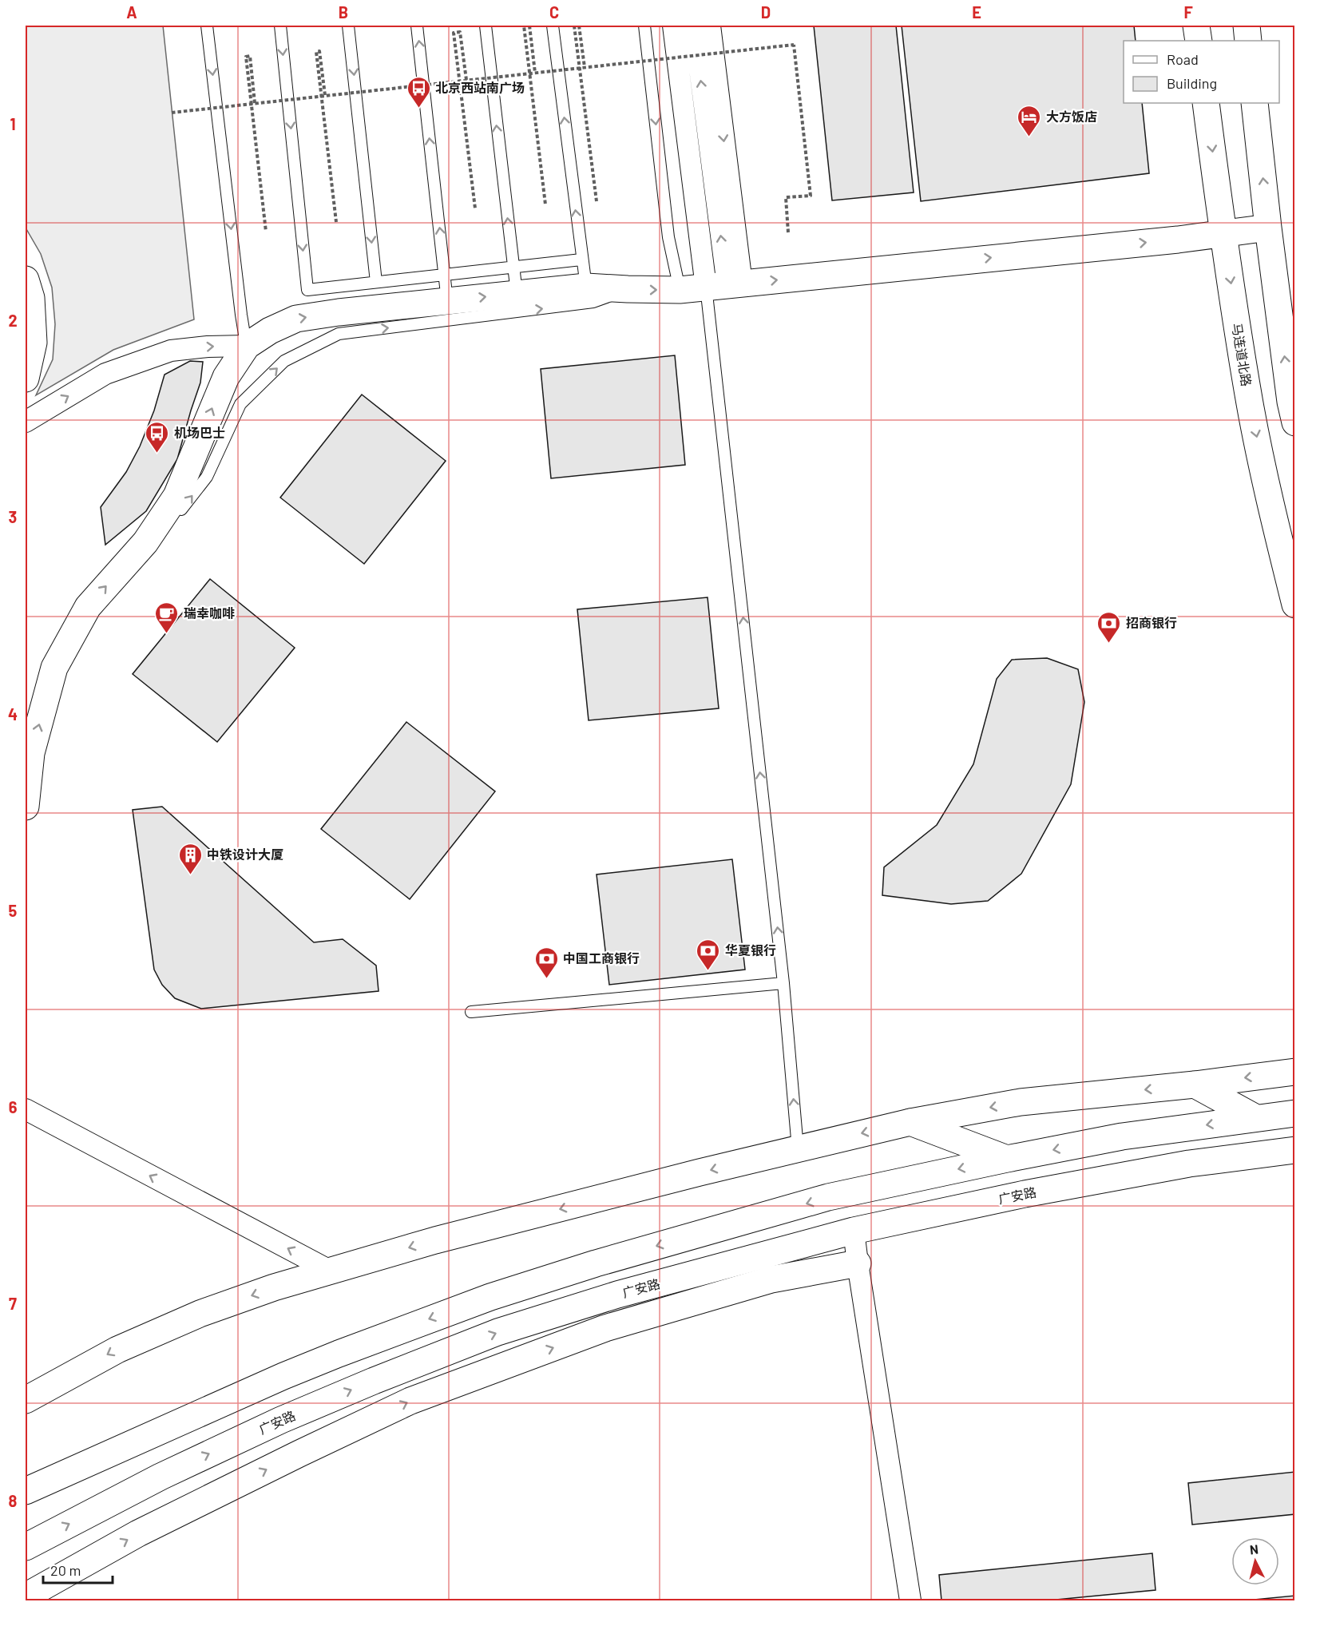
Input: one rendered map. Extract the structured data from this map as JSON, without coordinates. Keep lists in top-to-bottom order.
{
  "streets": {
    "main road": ["马连道北路", "广安路"]
  },
  "places": {
    "bus stop": ["北京西站南广场", "机场巴士"],
    "hotel": ["大方饭店"],
    "cafe": ["瑞幸咖啡"],
    "bank": ["招商银行", "华夏银行", "中国工商银行"],
    "building": ["中铁设计大厦"]
  },
  "legend": ["Road", "Building"],
  "scale_bar": "20 m",
  "north": "top",
  "grid": {
    "columns": [
      "A",
      "B",
      "C",
      "D",
      "E",
      "F"
    ],
    "rows": [
      "1",
      "2",
      "3",
      "4",
      "5",
      "6",
      "7",
      "8"
    ]
  }
}
